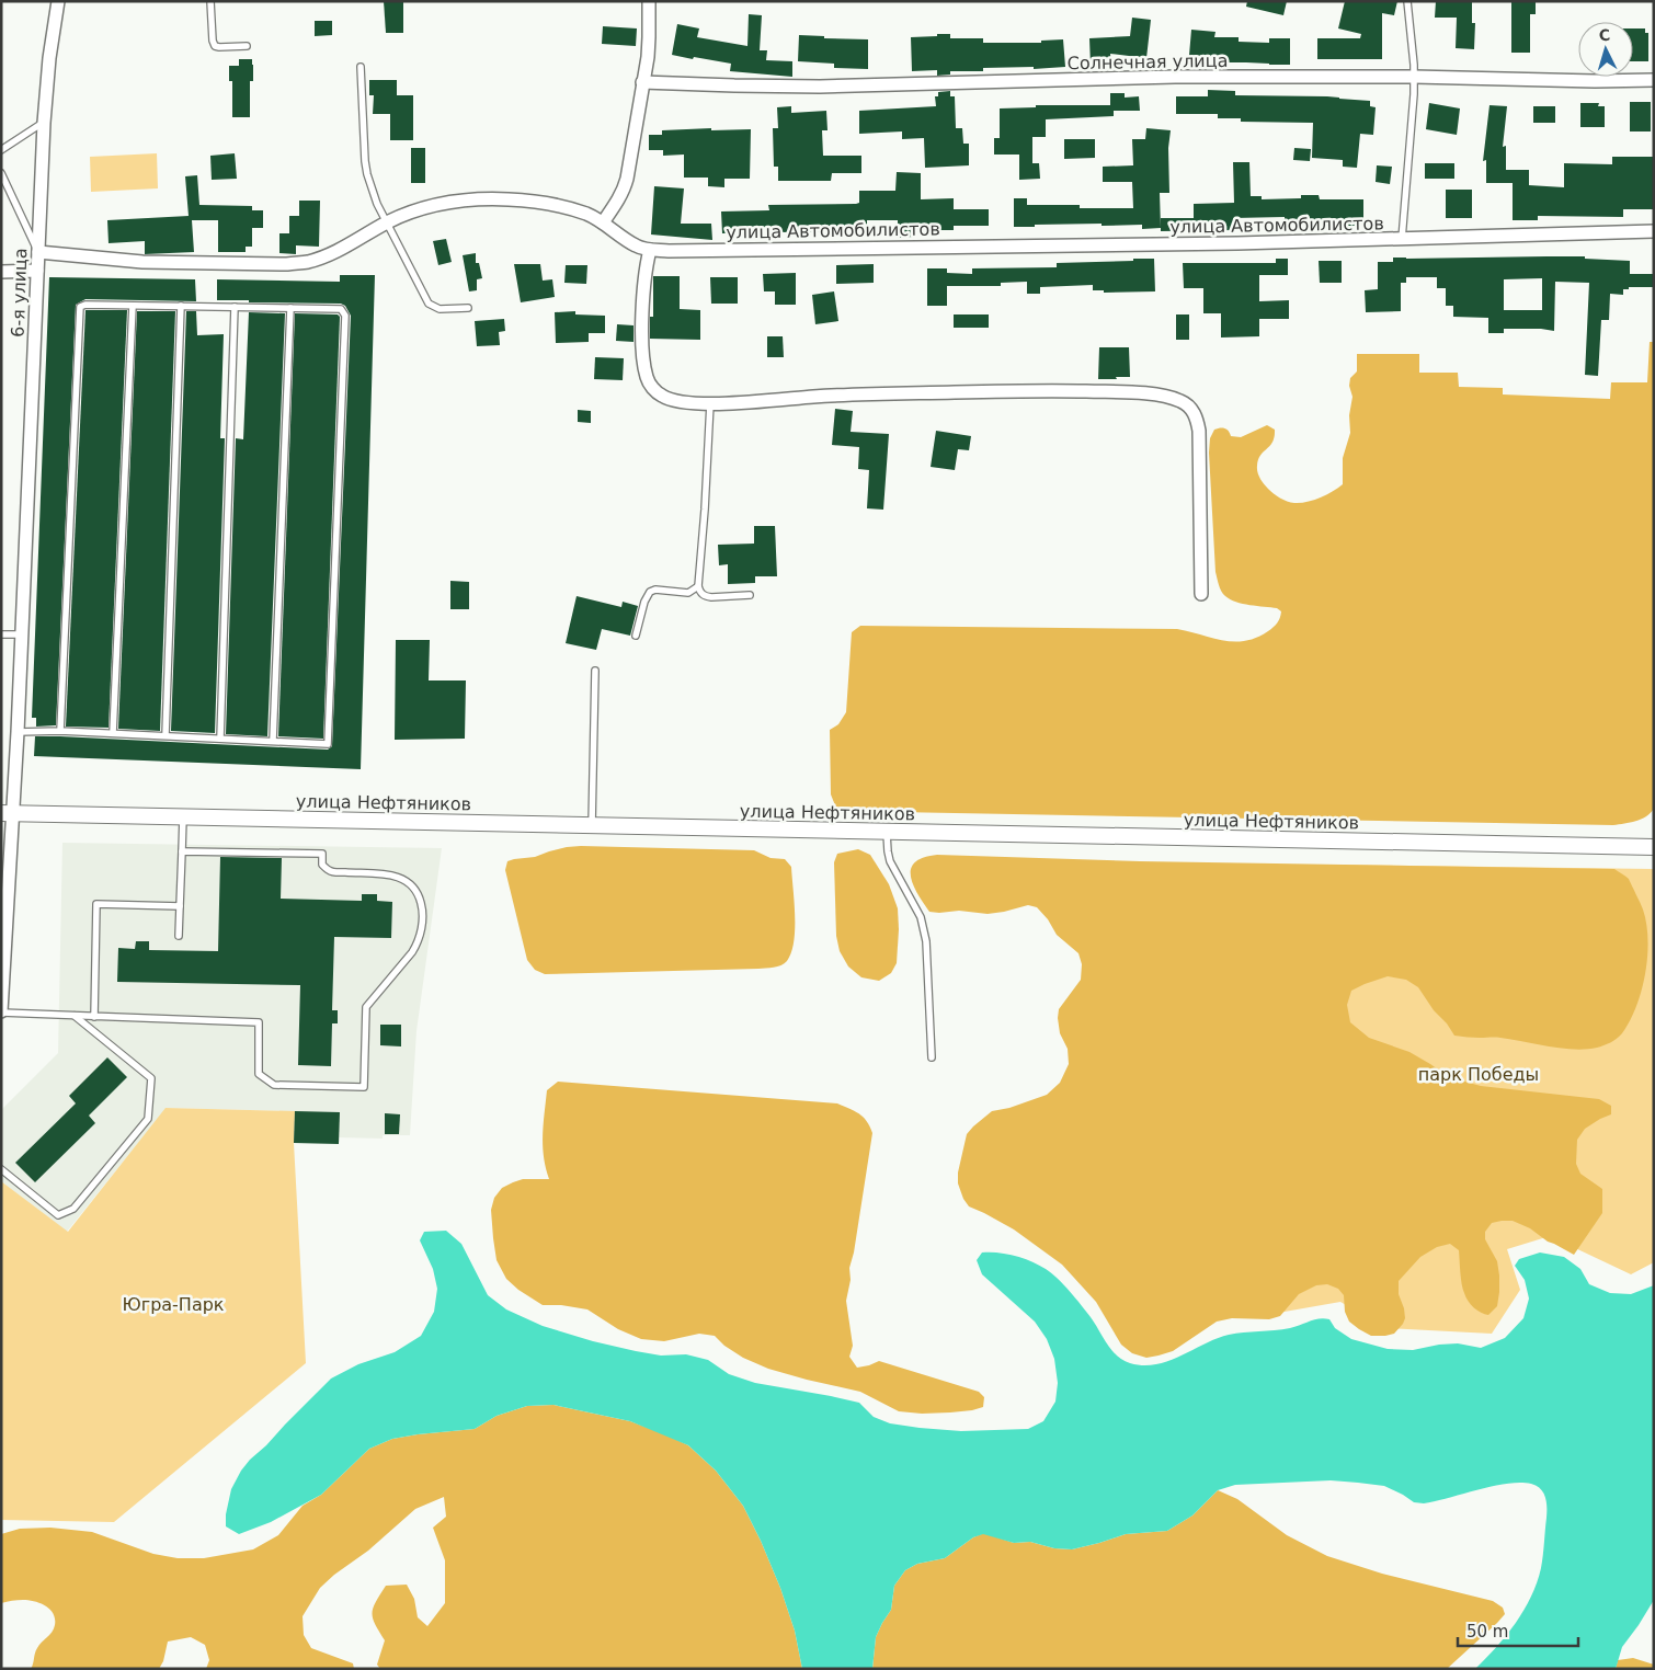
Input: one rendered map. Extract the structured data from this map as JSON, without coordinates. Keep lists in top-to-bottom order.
{
  "streets": {
    "street": [
      "Солнечная улица",
      "улица Автомобилистов",
      "6-я улица",
      "улица Нефтяников"
    ]
  },
  "crossings": [
    ["улица Автомобилистов", "6-я улица"],
    ["6-я улица", "улица Нефтяников"]
  ],
  "parks": ["парк Победы", "Югра-Парк"],
  "scale_bar": "50 m",
  "north": "top"
}
